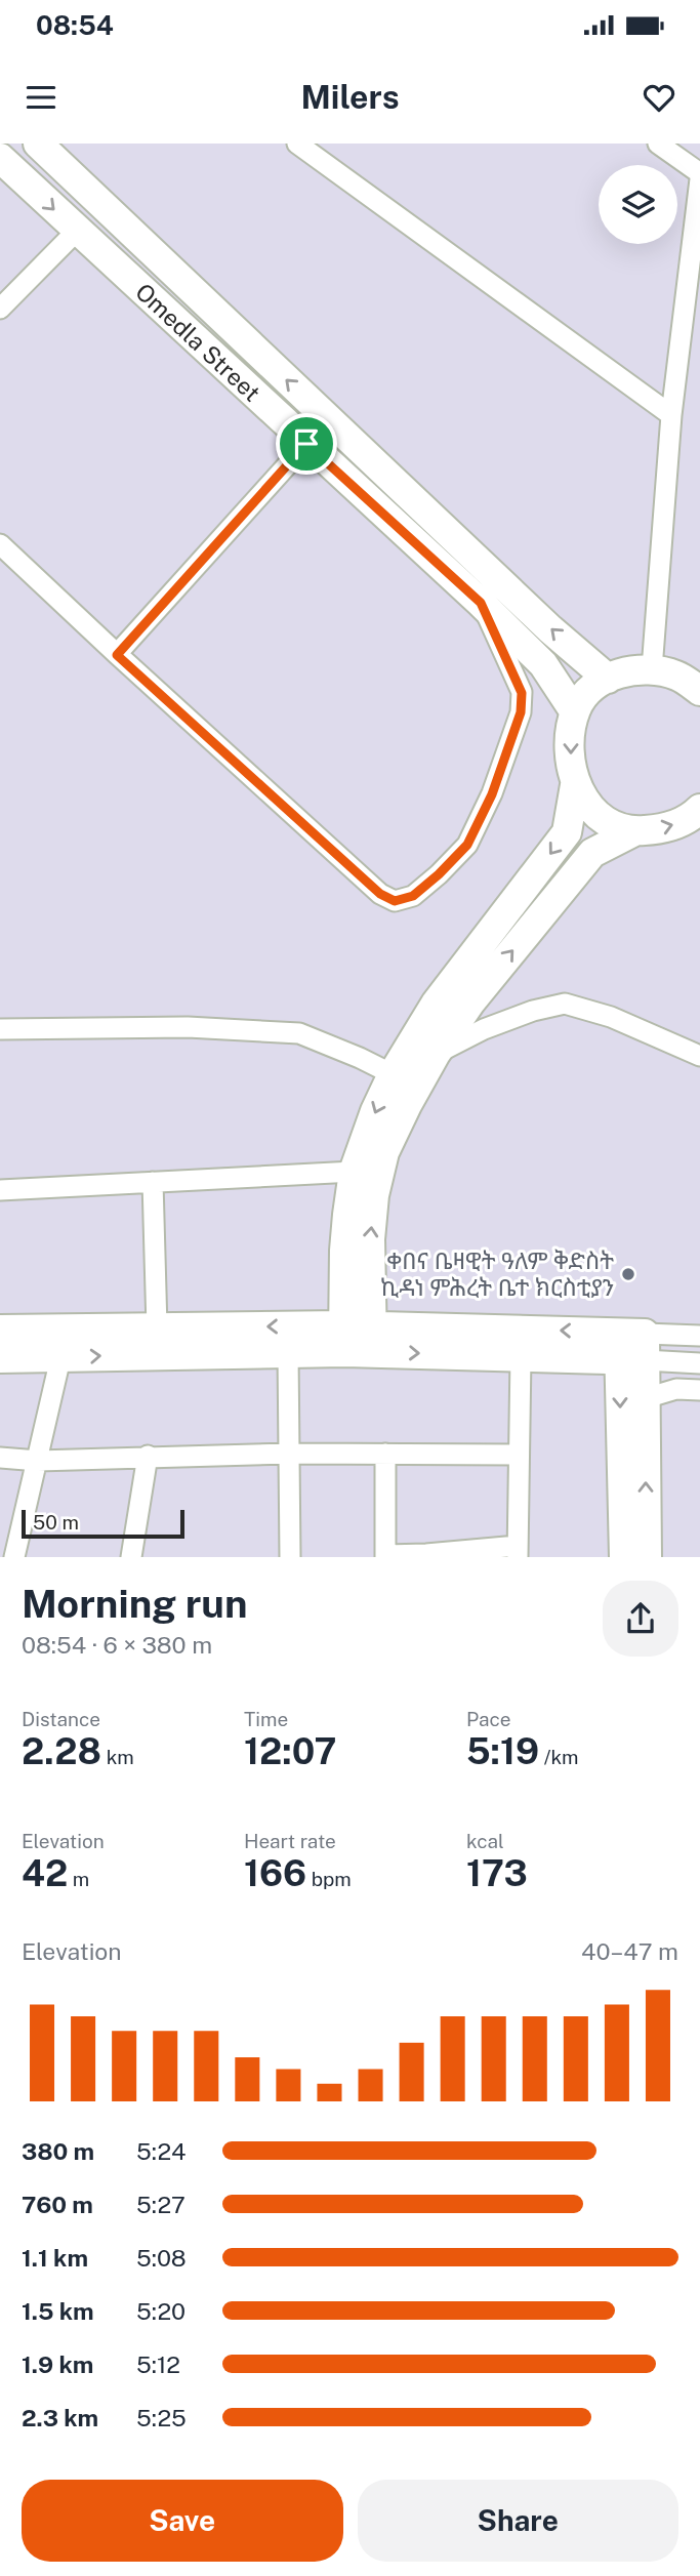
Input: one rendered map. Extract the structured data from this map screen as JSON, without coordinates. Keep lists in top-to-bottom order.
{
  "streets": {
    "main road": ["Omedla Street"]
  },
  "places": ["ቀበና ቤዛዊት ዓለም ቅድስት ኪዳነ ምሕረት ቤተ ክርስቲያን"],
  "scale_bar": "50 m",
  "page": {
    "status": "08:54",
    "header": "Milers",
    "scale": "50 m",
    "heading": ["Morning run", "08:54 · 6 × 380 m"],
    "stats": [
      ["Distance", "2.28 km"],
      ["Time", "12:07"],
      ["Pace", "5:19 /km"],
      ["Elevation", "42 m"],
      ["Heart rate", "166 bpm"],
      ["kcal", "173"]
    ],
    "chart": ["Elevation", "40–47 m"],
    "list": [
      {
        "name": "380 m",
        "note": "5:24"
      },
      {
        "name": "760 m",
        "note": "5:27"
      },
      {
        "name": "1.1 km",
        "note": "5:08"
      },
      {
        "name": "1.5 km",
        "note": "5:20"
      },
      {
        "name": "1.9 km",
        "note": "5:12"
      },
      {
        "name": "2.3 km",
        "note": "5:25"
      }
    ],
    "buttons": ["Save", "Share"]
  }
}
